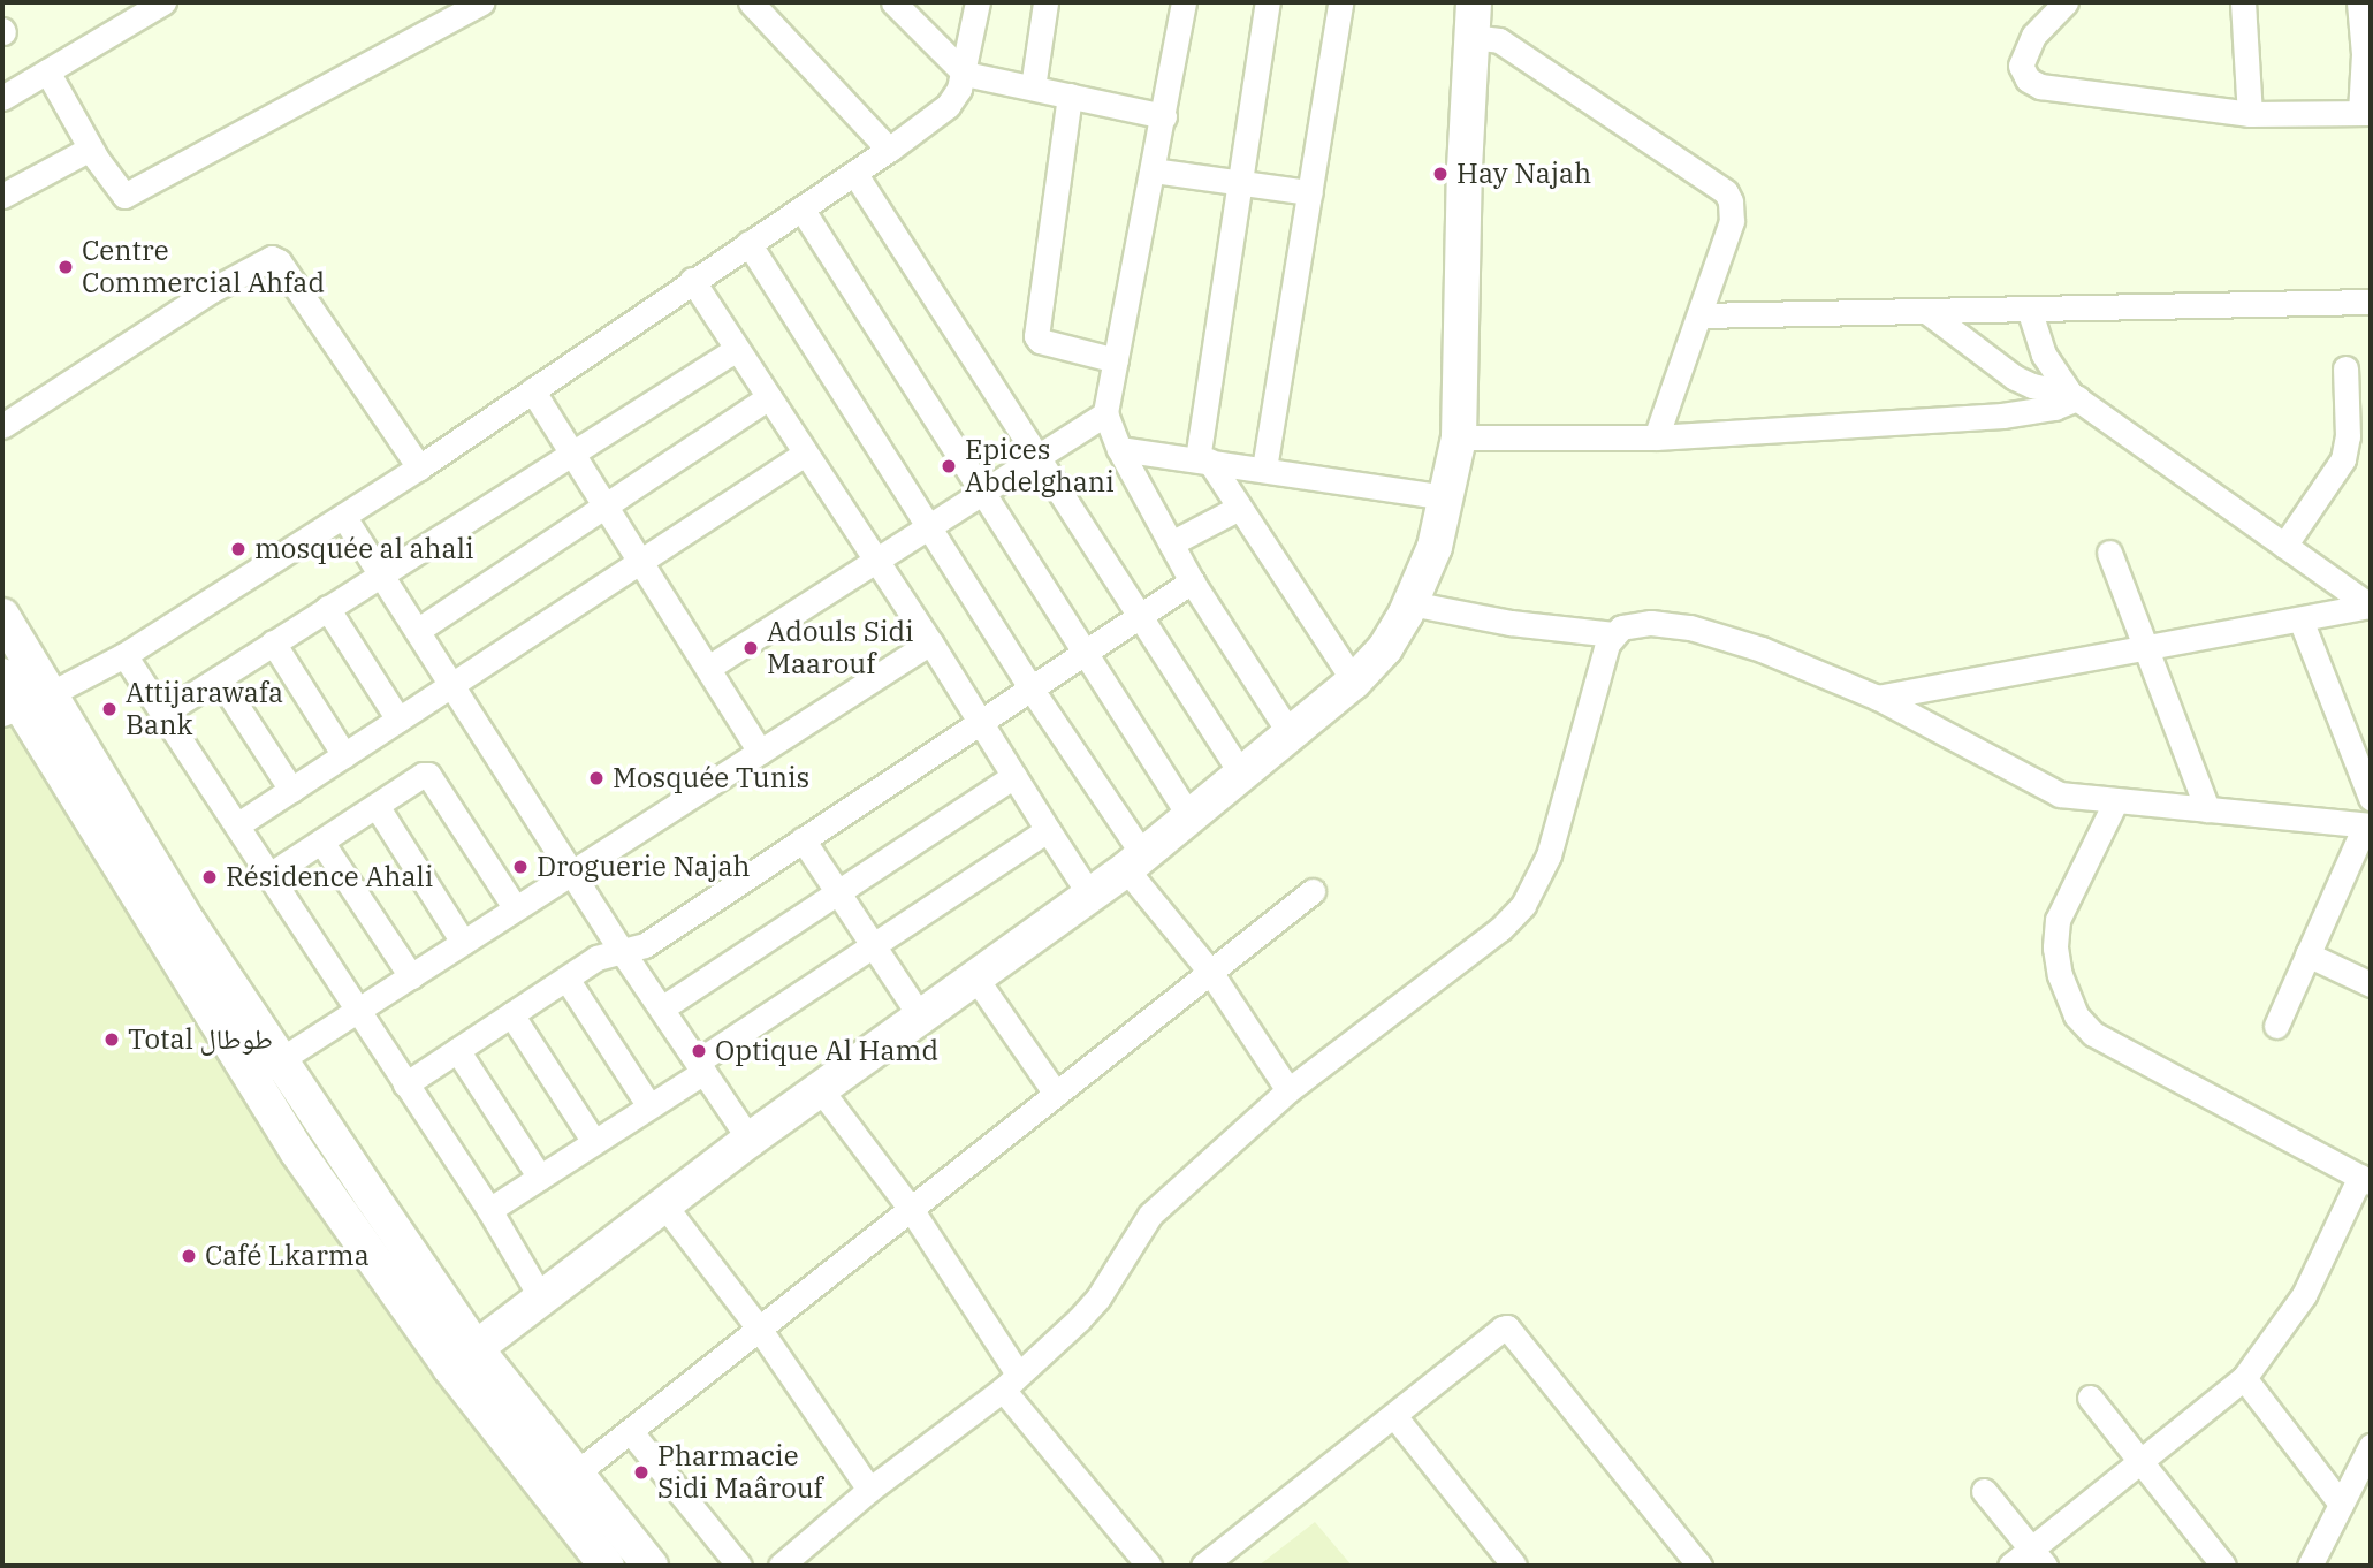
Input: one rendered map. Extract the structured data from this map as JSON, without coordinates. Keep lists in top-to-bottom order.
{
  "places": [
    "Hay Najah",
    "Centre Commercial Ahfad",
    "Epices Abdelghani",
    "mosquée al ahali",
    "Adouls Sidi Maarouf",
    "Attijarawafa Bank",
    "Mosquée Tunis",
    "Droguerie Najah",
    "Résidence Ahali",
    "Total طوطال",
    "Optique Al Hamd",
    "Café Lkarma",
    "Pharmacie Sidi Maârouf"
  ]
}
